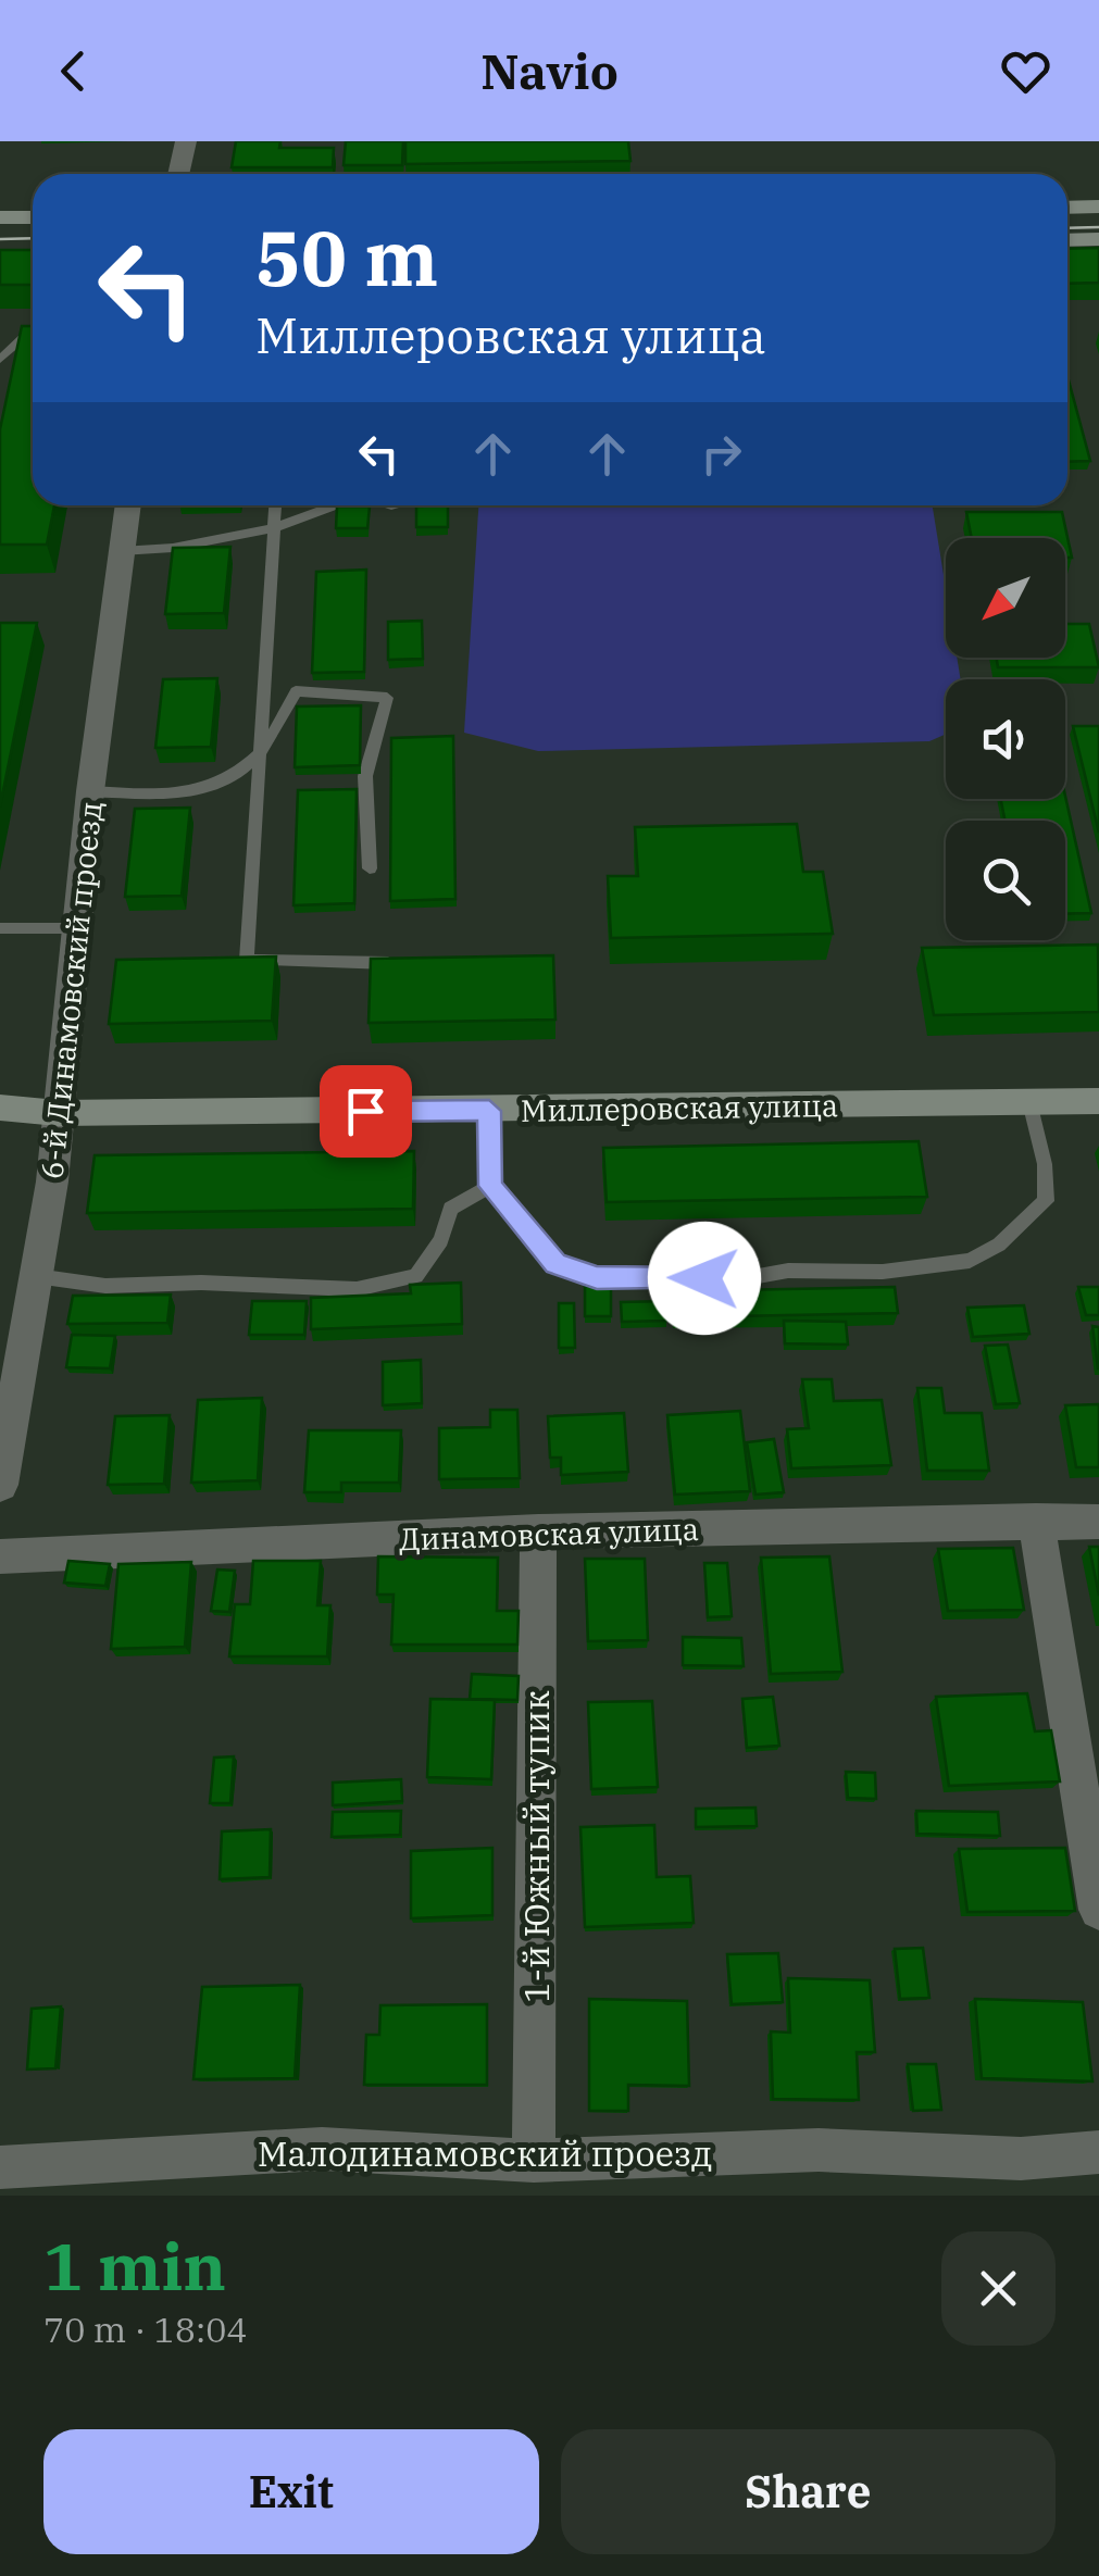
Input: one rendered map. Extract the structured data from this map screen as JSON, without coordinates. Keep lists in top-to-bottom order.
{
  "streets": {
    "street": [
      "6-й Динамовский проезд",
      "Миллеровская улица",
      "Динамовская улица",
      "1-й Южный тупик",
      "Малодинамовский проезд"
    ]
  },
  "crossings": [
    ["6-й Динамовский проезд", "Миллеровская улица"],
    ["Динамовская улица", "1-й Южный тупик"],
    ["1-й Южный тупик", "Малодинамовский проезд"]
  ],
  "north": "bottom left",
  "page": {
    "header": "Navio",
    "turn": ["50 m", "Миллеровская улица"],
    "heading": ["1 min", "70 m · 18:04"],
    "buttons": ["Exit", "Share"]
  }
}
